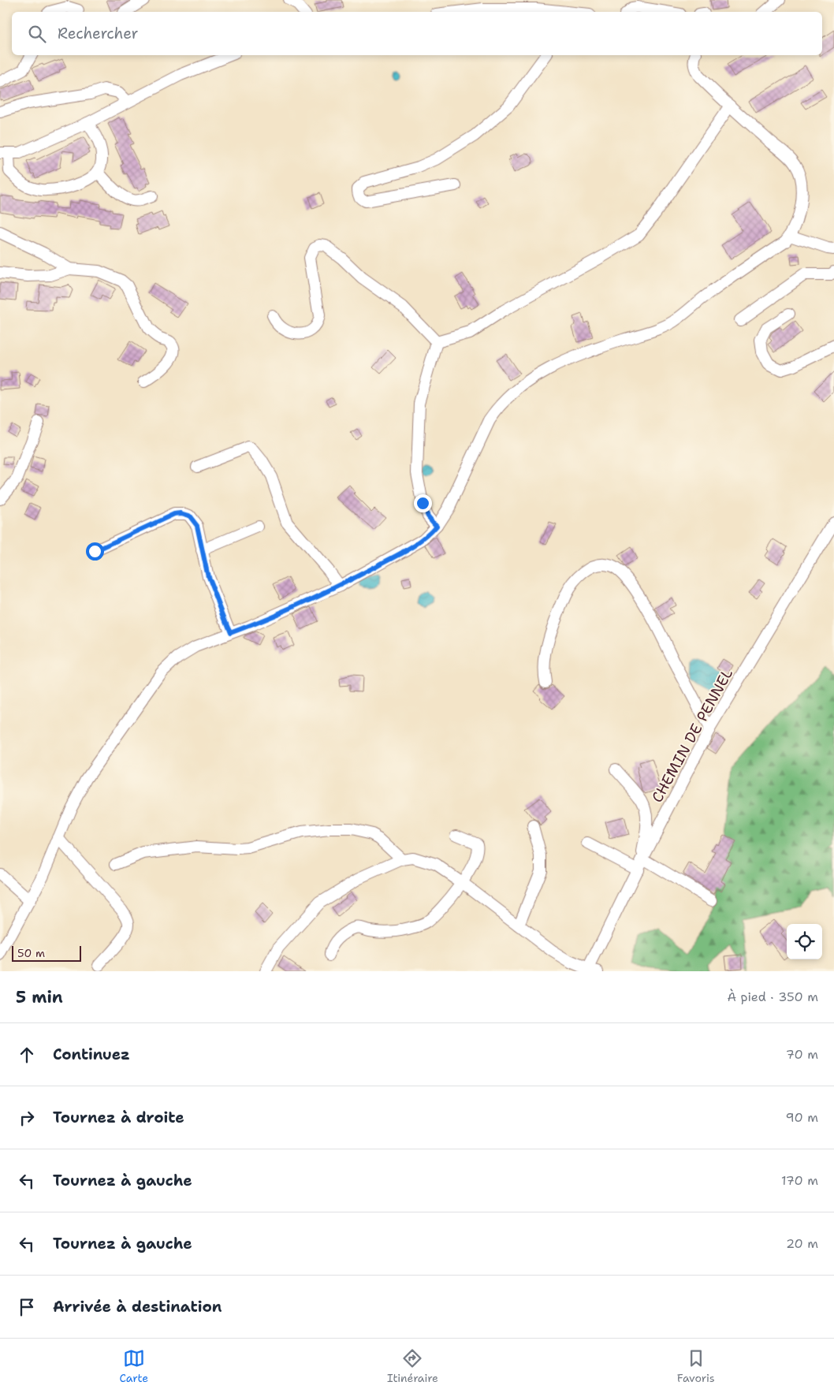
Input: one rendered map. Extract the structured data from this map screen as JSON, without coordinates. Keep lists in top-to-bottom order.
{
  "streets": {
    "street": ["CHEMIN DE PENNEL"]
  },
  "scale_bar": "50 m",
  "page": {
    "search": "Rechercher",
    "scale": "50 m",
    "heading": ["5 min", "À pied · 350 m"],
    "list": [
      ["Continuez", "70 m"],
      ["Tournez à droite", "90 m"],
      ["Tournez à gauche", "170 m"],
      ["Tournez à gauche", "20 m"],
      "Arrivée à destination"
    ],
    "nav": ["Carte", "Itinéraire", "Favoris"]
  }
}
